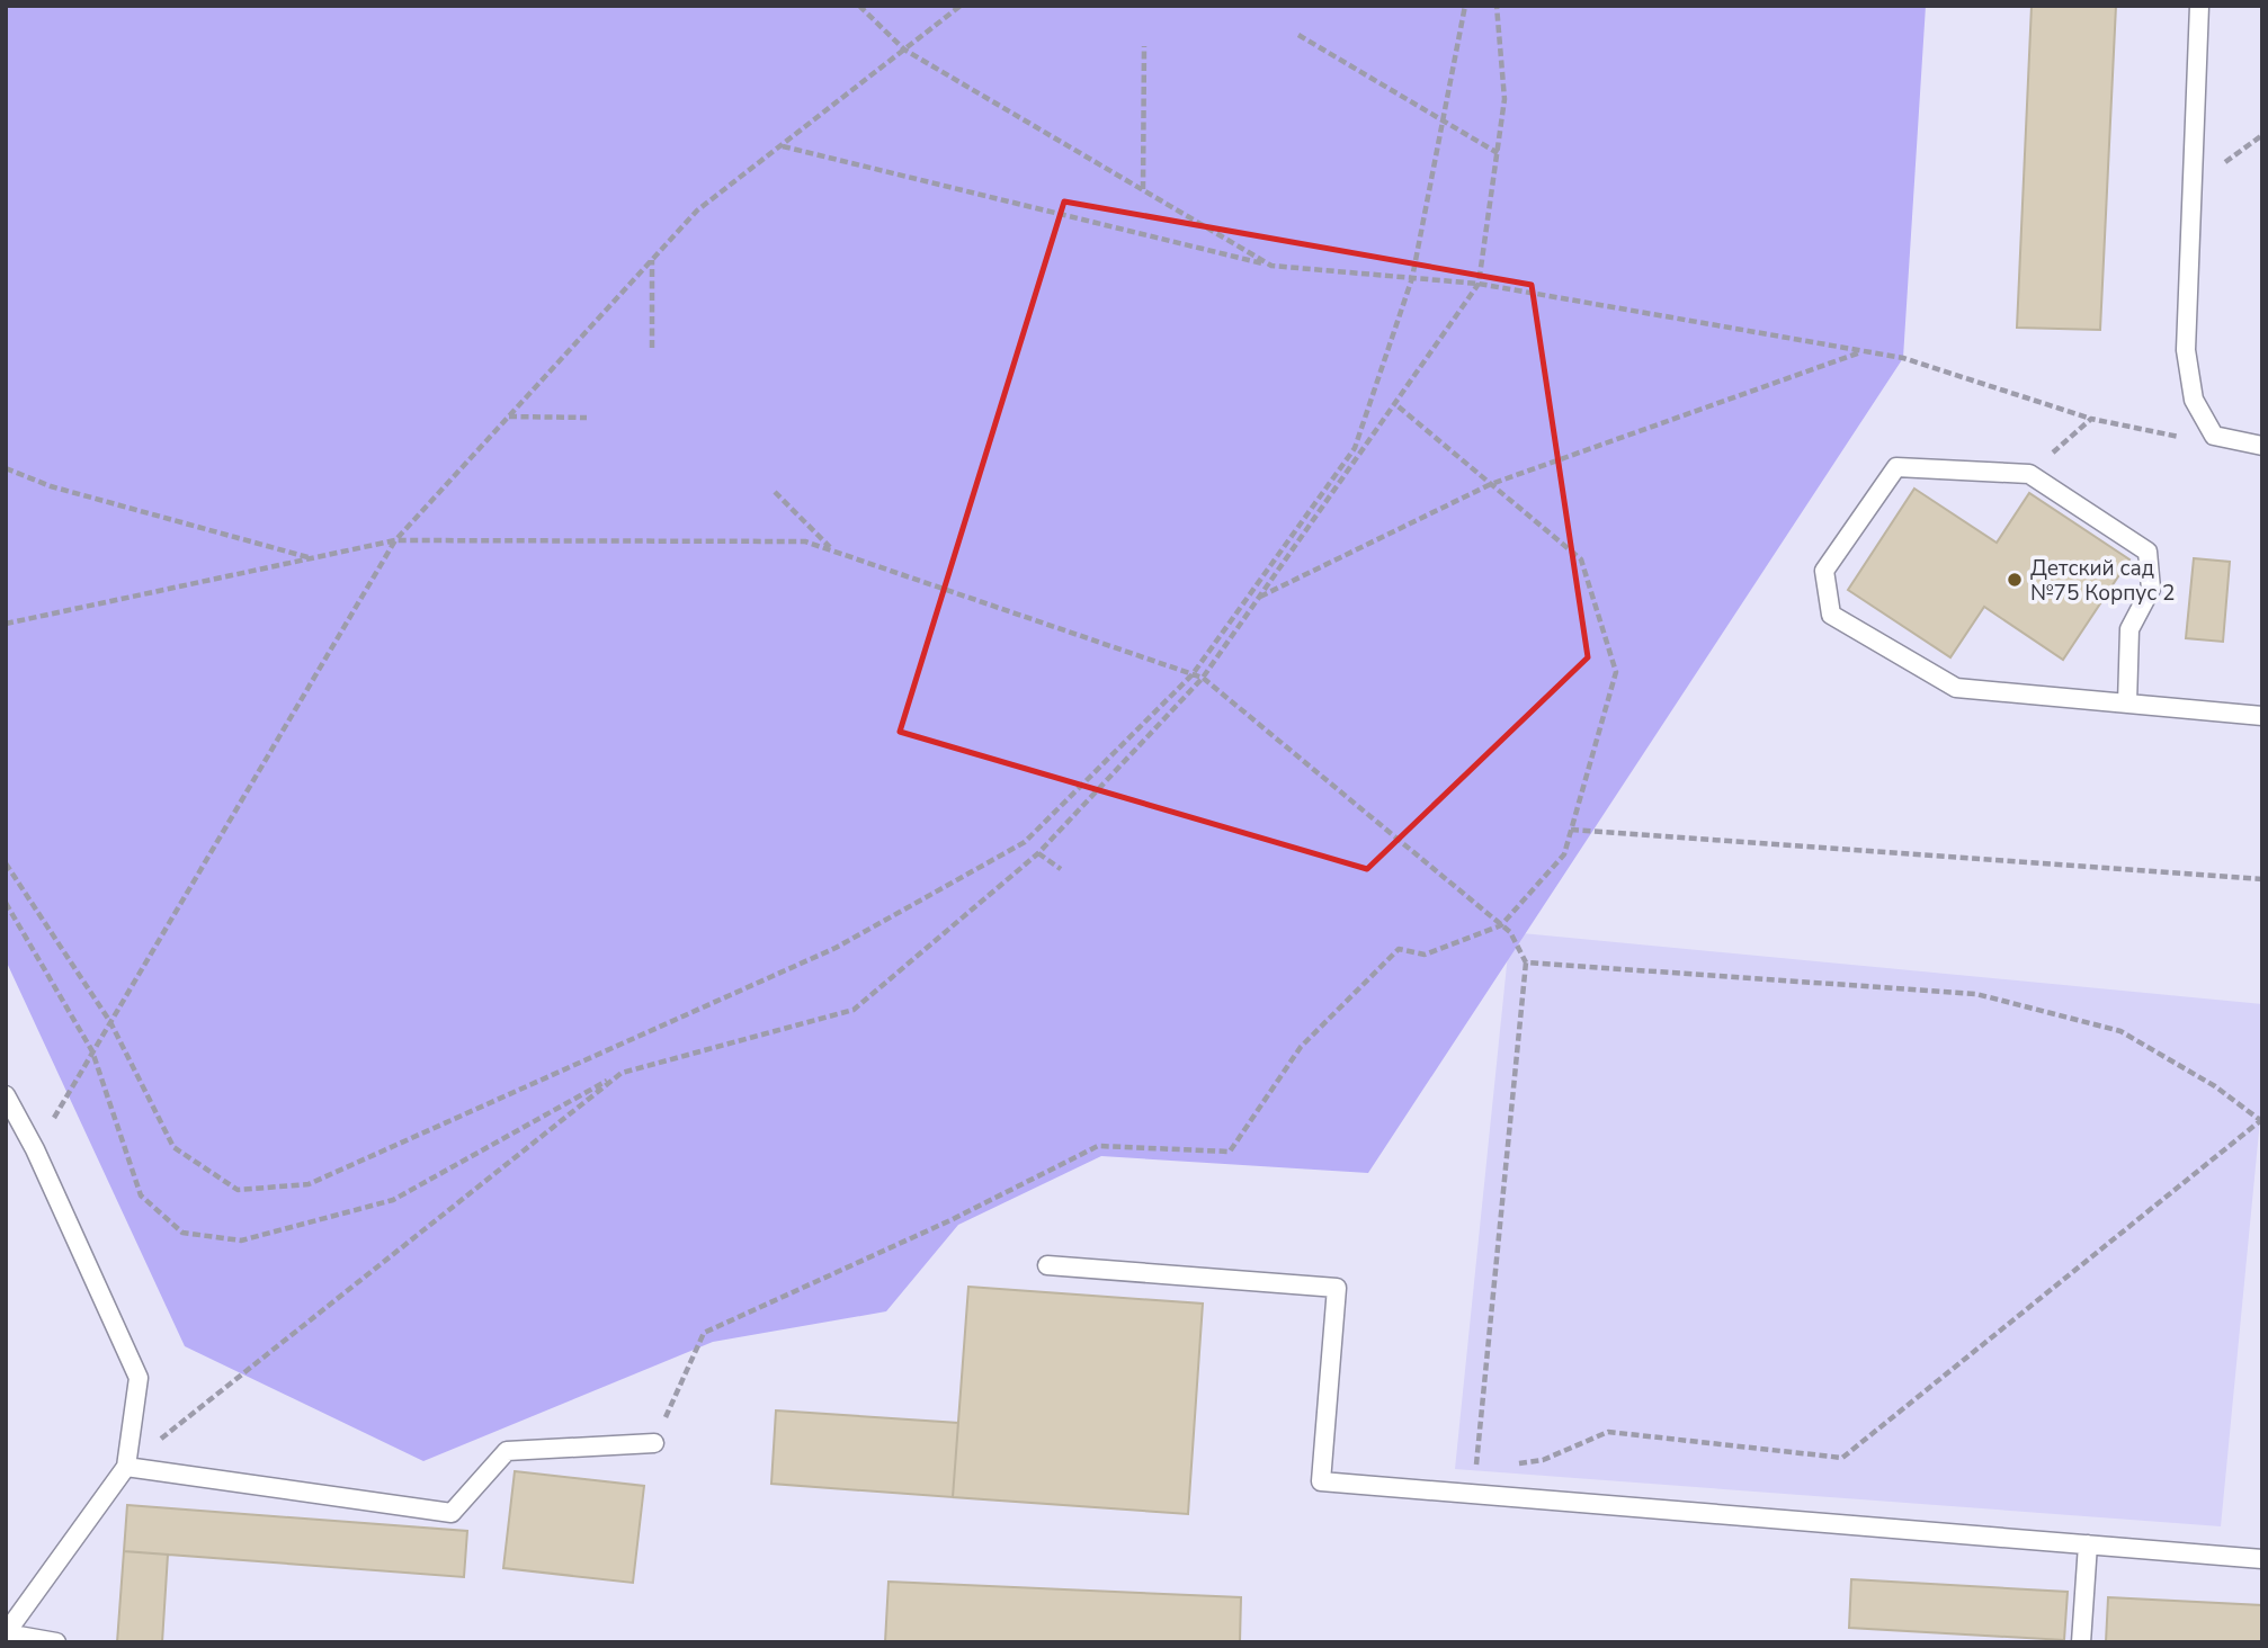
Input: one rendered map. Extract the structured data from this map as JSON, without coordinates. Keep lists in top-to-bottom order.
{
  "places": ["Детский сад №75 Корпус 2"]
}
